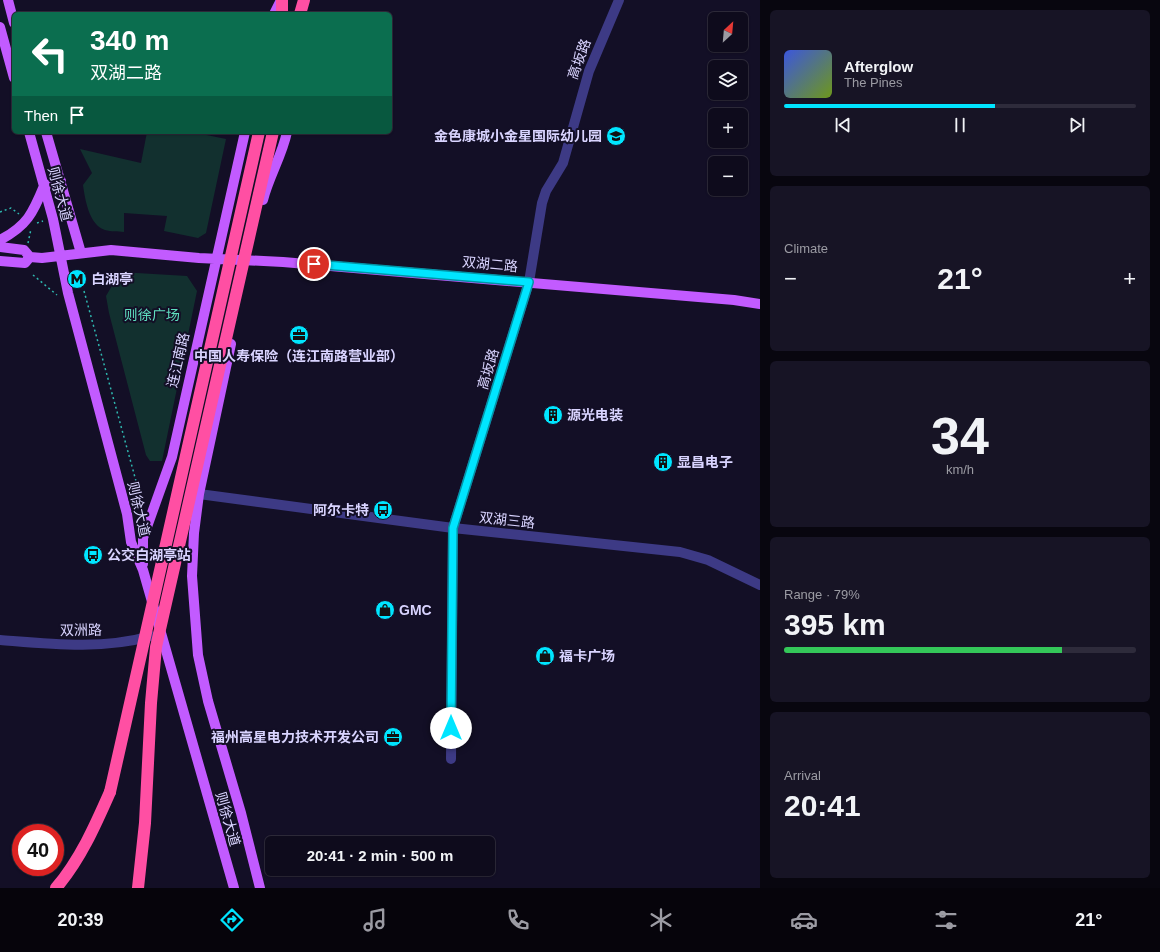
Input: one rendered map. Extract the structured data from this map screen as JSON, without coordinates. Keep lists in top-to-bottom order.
{
  "streets": {
    "main road": ["则徐大道", "双湖二路", "连江南路"],
    "street": ["高坂路", "双湖三路", "双洲路"]
  },
  "crossings": [
    ["高坂路", "双湖二路"],
    ["高坂路", "双湖三路"],
    ["则徐大道", "双湖二路"],
    ["则徐大道", "连江南路"],
    ["则徐大道", "双湖三路"],
    ["则徐大道", "双洲路"],
    ["双湖二路", "连江南路"]
  ],
  "parks": ["则徐广场"],
  "places": {
    "school or university": ["金色康城小金星国际幼儿园"],
    "metro station": ["白湖亭"],
    "office": ["中国人寿保险（连江南路营业部）", "福州高星电力技术开发公司"],
    "building": ["源光电装", "显昌电子"],
    "bus stop": ["阿尔卡特", "公交白湖亭站"],
    "shop": ["GMC", "福卡广场"]
  },
  "north": "top right",
  "page": {
    "map_buttons": ["+", "−"],
    "turn": ["340 m", "双湖二路"],
    "song": ["Afterglow", "The Pines"],
    "then": "Then",
    "tile": [
      "Climate",
      ["34", "km/h"],
      ["Range · 79%", "395 km"],
      ["Arrival", "20:41"]
    ],
    "heat": ["−", "21°", "+"],
    "limit": "40",
    "trip": "20:41 · 2 min · 500 m",
    "tabs": ["20:39", "21°"]
  }
}
